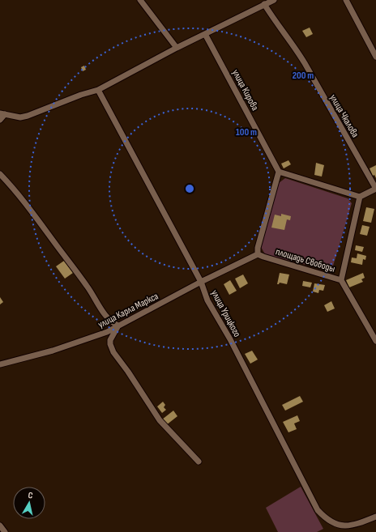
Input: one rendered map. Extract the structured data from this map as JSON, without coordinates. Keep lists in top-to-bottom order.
{
  "streets": {
    "street": [
      "улица Кирова",
      "улица Чкалова",
      "площадь Свободы",
      "улица Карла Маркса",
      "улица Урицкого"
    ]
  },
  "crossings": [
    ["площадь Свободы", "улица Карла Маркса"],
    ["улица Карла Маркса", "улица Урицкого"]
  ],
  "north": "top",
  "rings": ["200 m", "100 m"]
}
